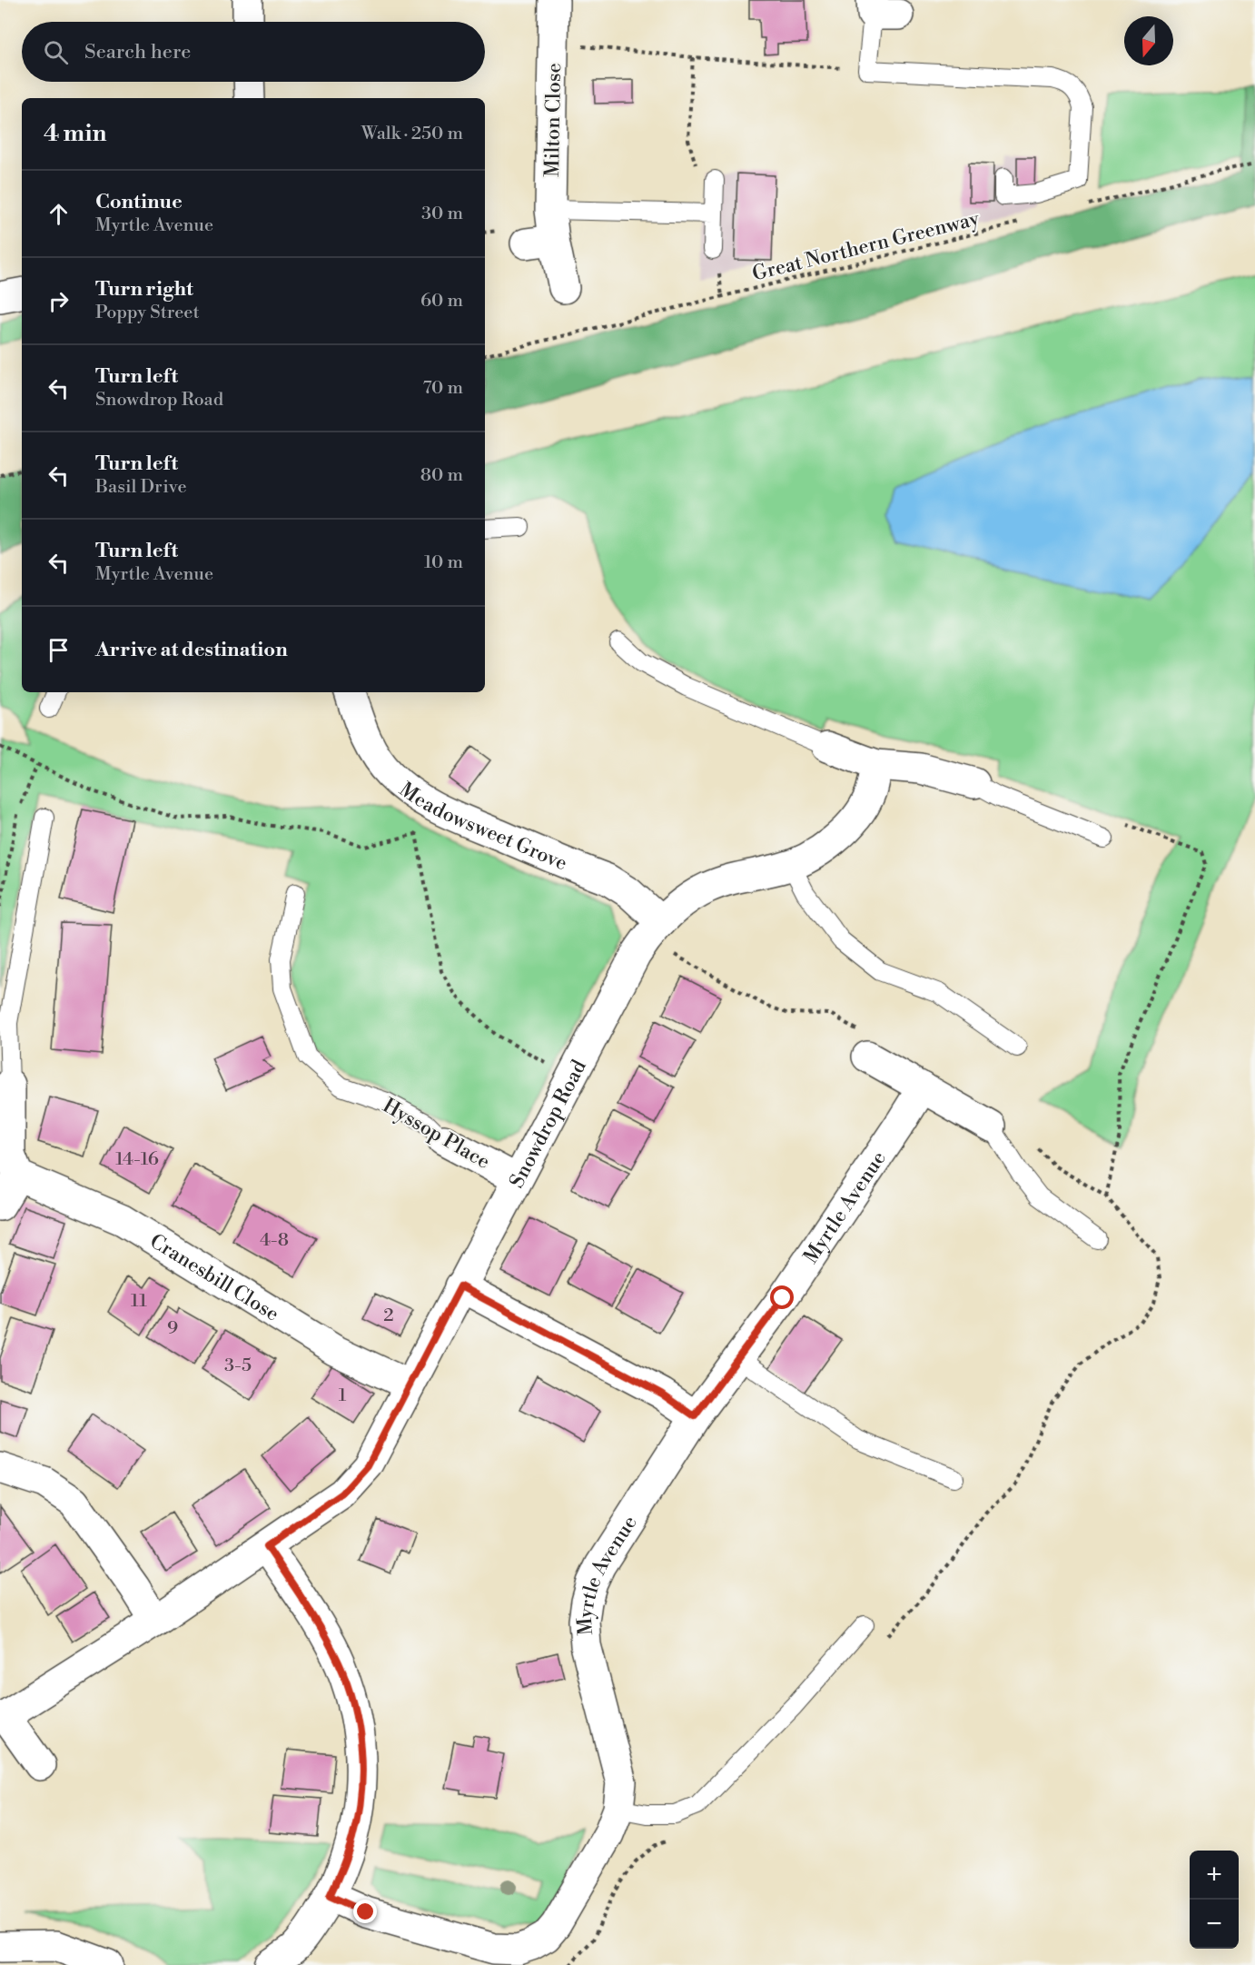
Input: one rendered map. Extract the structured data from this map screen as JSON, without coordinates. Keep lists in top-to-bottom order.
{
  "streets": {
    "street": [
      "Milton Close",
      "Meadowsweet Grove",
      "Snowdrop Road",
      "Hyssop Place",
      "Myrtle Avenue",
      "Cranesbill Close"
    ],
    "path": ["Great Northern Greenway"]
  },
  "crossings": [
    ["Meadowsweet Grove", "Snowdrop Road"],
    ["Snowdrop Road", "Hyssop Place"],
    ["Snowdrop Road", "Cranesbill Close"]
  ],
  "house_numbers": [
    "14-16",
    "4-8",
    "11",
    "2",
    "9",
    "3-5",
    "1"
  ],
  "north": "bottom",
  "page": {
    "search": "Search here",
    "heading": ["4 min", "Walk · 250 m"],
    "list": [
      ["Continue", "Myrtle Avenue", "30 m"],
      ["Turn right", "Poppy Street", "60 m"],
      ["Turn left", "Snowdrop Road", "70 m"],
      ["Turn left", "Basil Drive", "80 m"],
      ["Turn left", "Myrtle Avenue", "10 m"],
      "Arrive at destination"
    ],
    "map_buttons": ["+", "−"]
  }
}
